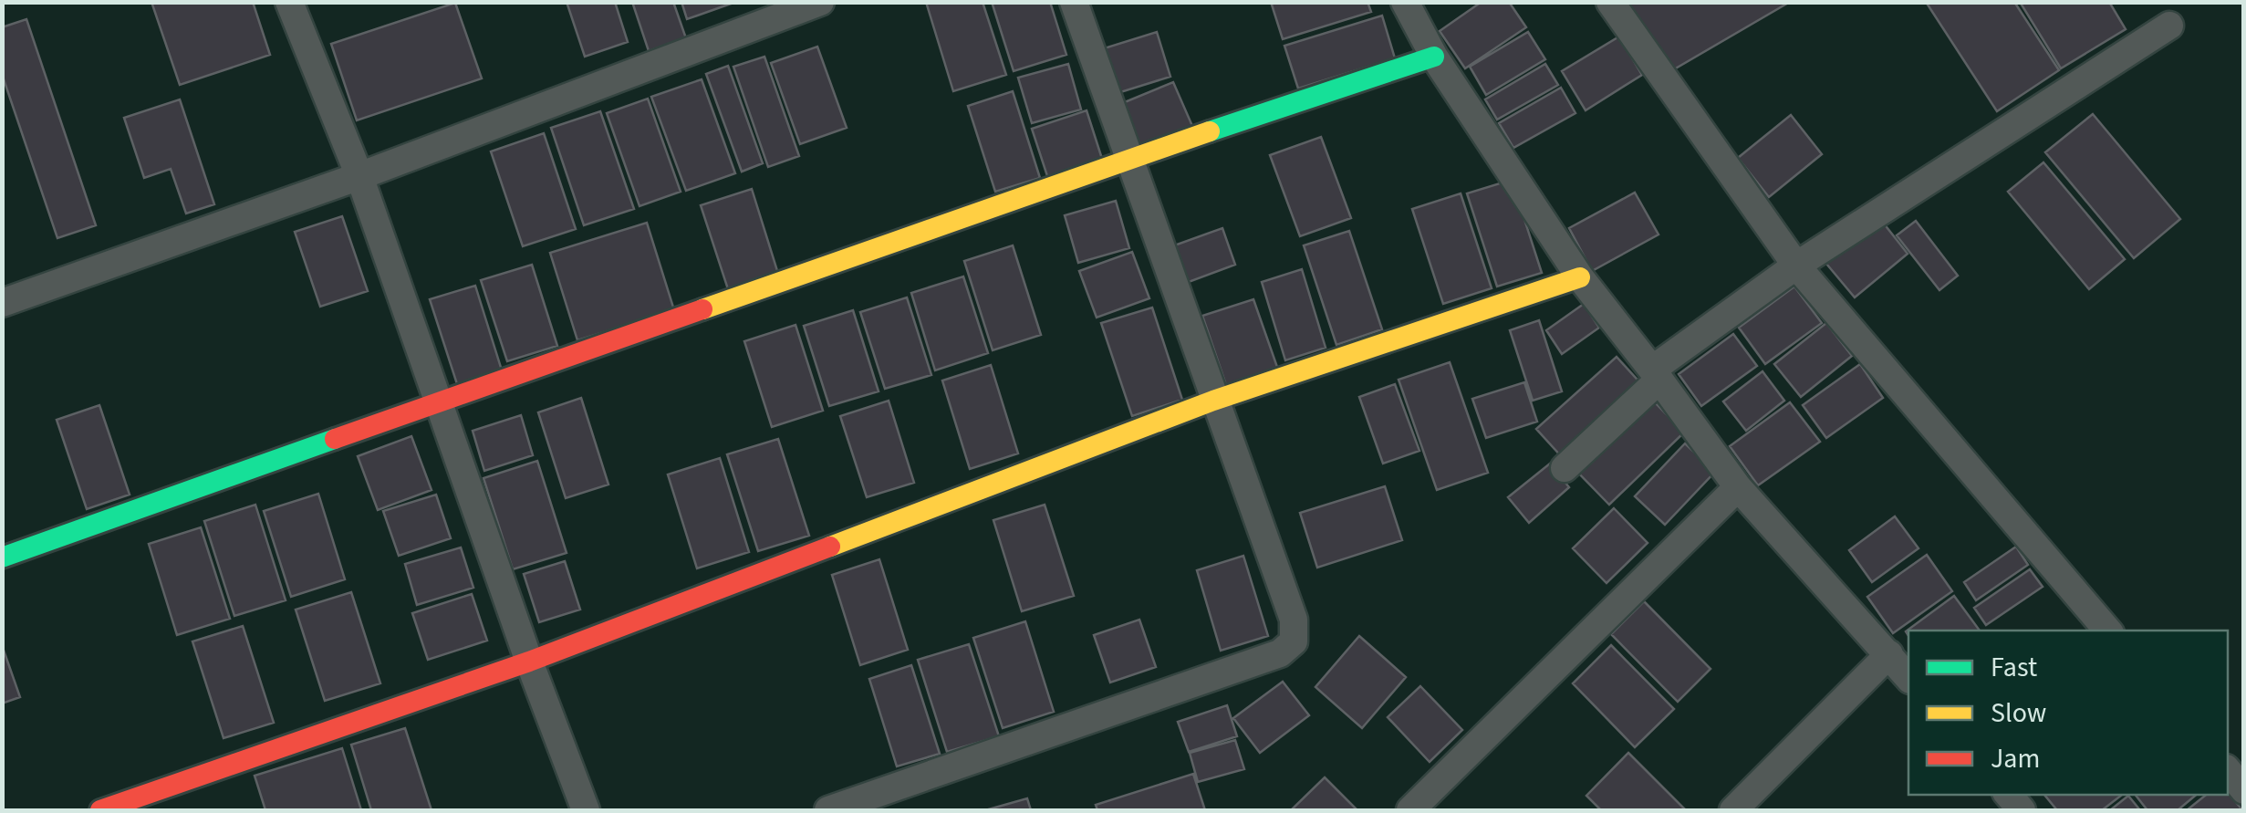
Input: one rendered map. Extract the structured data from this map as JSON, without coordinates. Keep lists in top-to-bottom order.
{
  "legend": ["Fast", "Slow", "Jam"]
}
